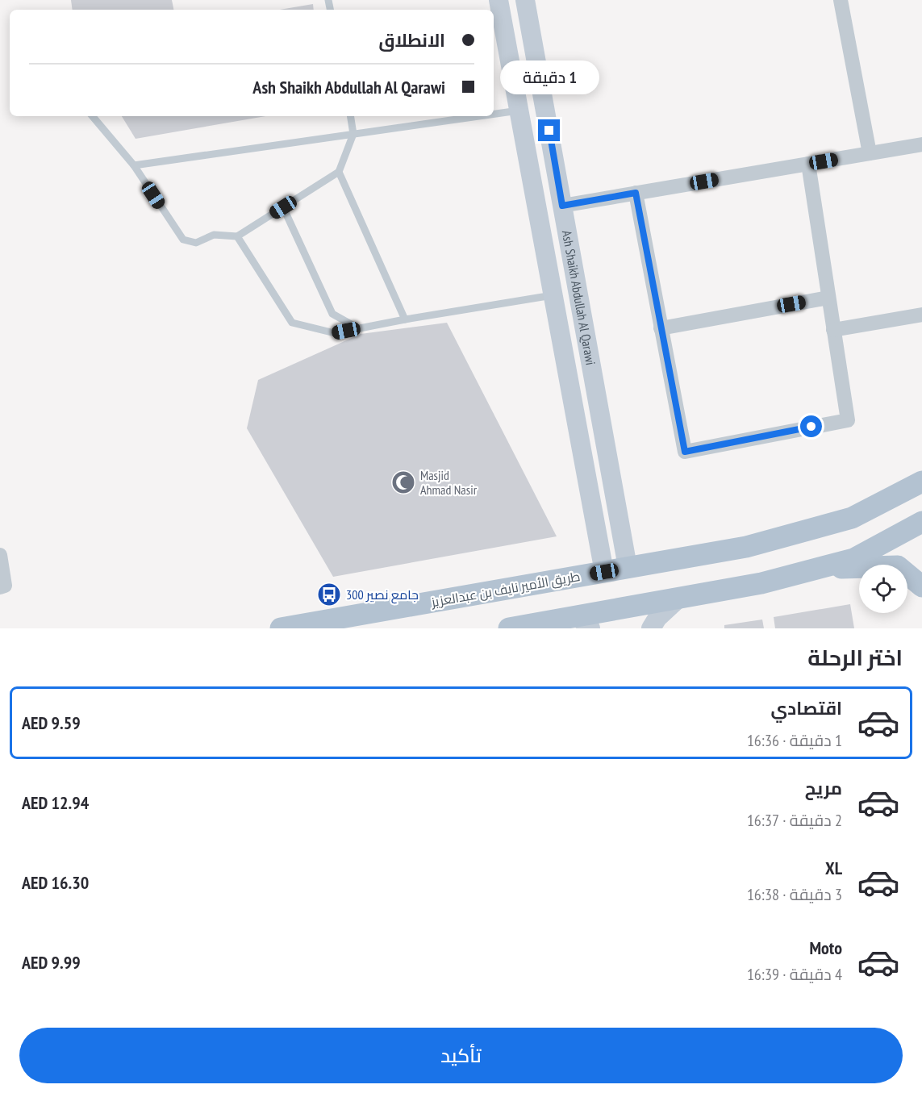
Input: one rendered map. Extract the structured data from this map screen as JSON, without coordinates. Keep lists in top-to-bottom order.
{
  "streets": {
    "main road": ["طريق الأمير نايف بن عبدالعزيز"],
    "street": ["Ash Shaikh Abdullah Al Qarawi"]
  },
  "crossings": [
    ["Ash Shaikh Abdullah Al Qarawi", "طريق الأمير نايف بن عبدالعزيز"]
  ],
  "places": {
    "mosque": ["Masjid Ahmad Nasir"],
    "bus stop": ["جامع نصير 300"]
  },
  "page": {
    "banner": ["الانطلاق", "Ash Shaikh Abdullah Al Qarawi"],
    "bubble": "1 دقيقة",
    "heading": "اختر الرحلة",
    "list": [
      {
        "name": "اقتصادي",
        "note": "1 دقيقة · 16:36",
        "value": "AED 9.59"
      },
      {
        "name": "مريح",
        "note": "2 دقيقة · 16:37",
        "value": "AED 12.94"
      },
      {
        "name": "XL",
        "note": "3 دقيقة · 16:38",
        "value": "AED 16.30"
      },
      {
        "name": "Moto",
        "note": "4 دقيقة · 16:39",
        "value": "AED 9.99"
      }
    ],
    "buttons": "تأكيد"
  }
}
